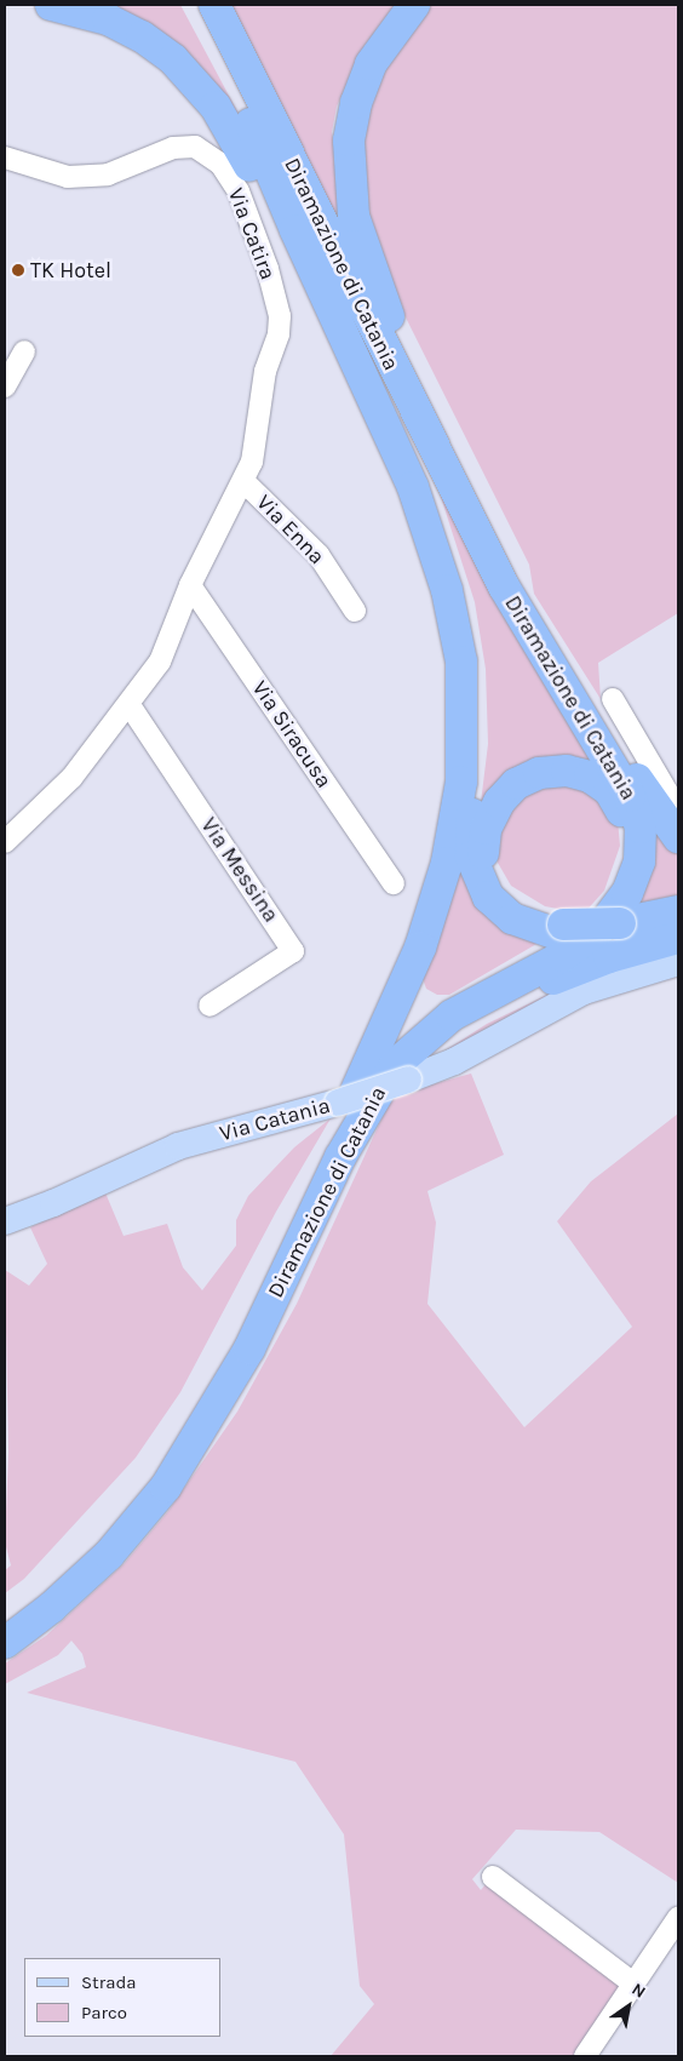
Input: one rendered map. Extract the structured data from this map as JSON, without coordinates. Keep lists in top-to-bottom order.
{
  "streets": {
    "highway": ["Diramazione di Catania"],
    "main road": ["Via Catania"],
    "street": [
      "Via Catira",
      "Via Enna",
      "Via Siracusa",
      "Via Messina"
    ]
  },
  "crossings": [
    ["Via Catira", "Via Enna"]
  ],
  "places": ["TK Hotel"],
  "legend": ["Strada", "Parco"],
  "north": "top right"
}
